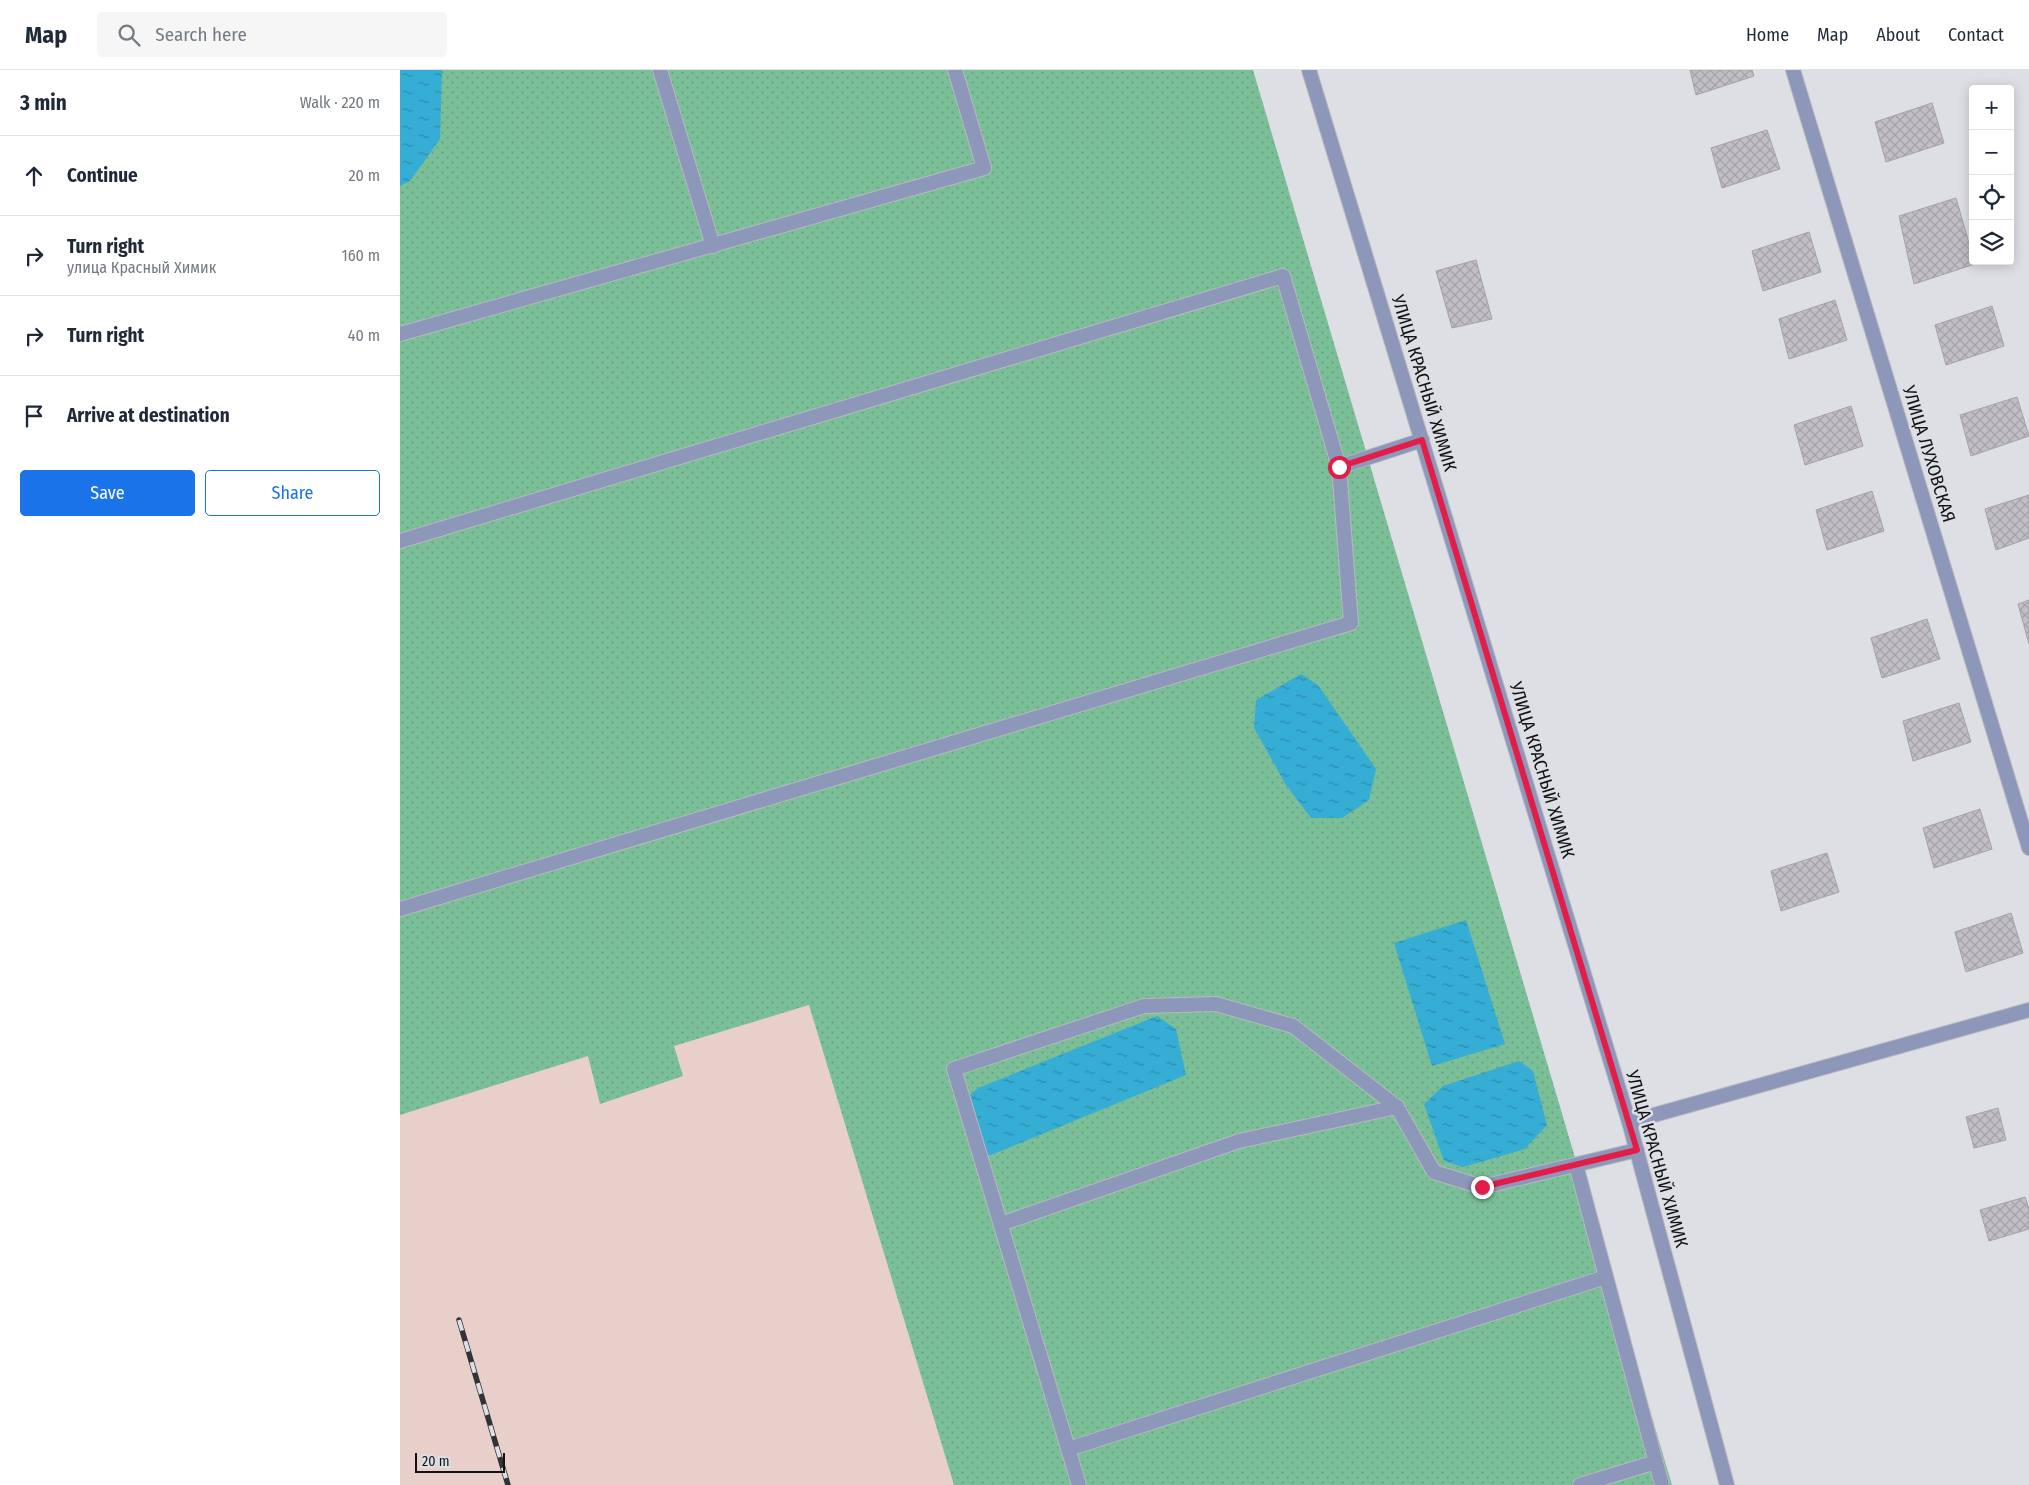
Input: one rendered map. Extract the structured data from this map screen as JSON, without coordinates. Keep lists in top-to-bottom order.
{
  "streets": {
    "street": ["УЛИЦА КРАСНЫЙ ХИМИК", "УЛИЦА ЛУХОВСКАЯ"]
  },
  "scale_bar": "20 m",
  "page": {
    "header": "Map",
    "search": "Search here",
    "nav": [
      "Home",
      "Map",
      "About",
      "Contact"
    ],
    "heading": ["3 min", "Walk · 220 m"],
    "map_buttons": ["+", "−"],
    "list": [
      ["Continue", "20 m"],
      ["Turn right", "улица Красный Химик", "160 m"],
      ["Turn right", "40 m"],
      "Arrive at destination"
    ],
    "buttons": ["Save", "Share"],
    "scale": "20 m"
  }
}
